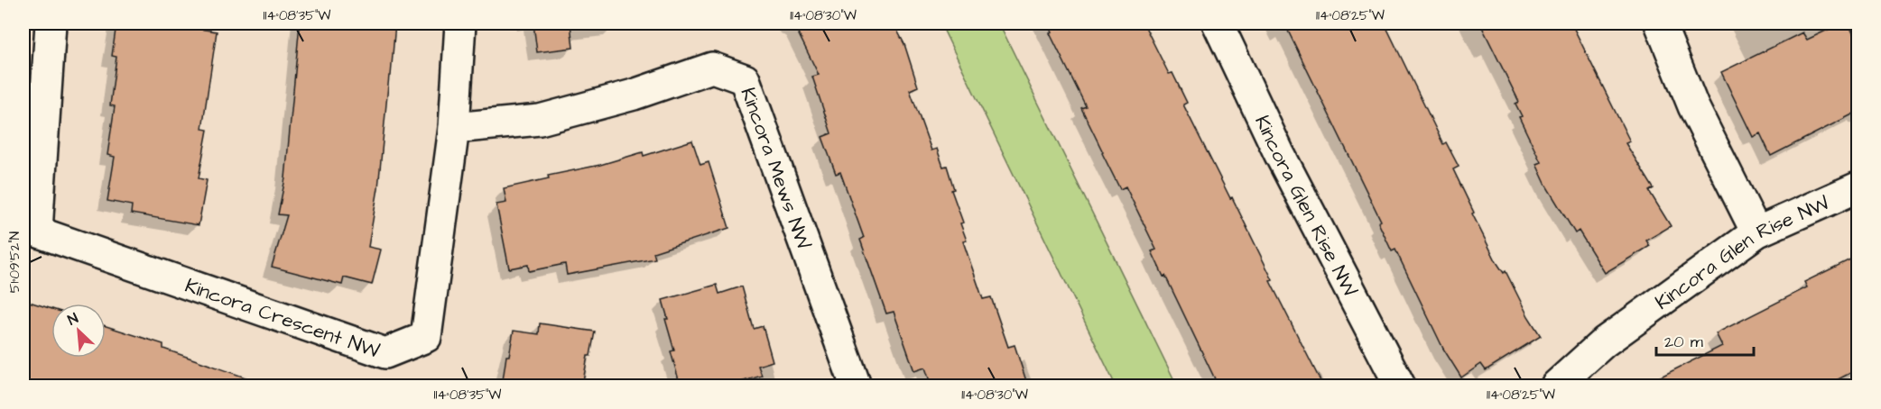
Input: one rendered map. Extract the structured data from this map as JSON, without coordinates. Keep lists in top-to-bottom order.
{
  "streets": {
    "street": ["Kincora Mews NW", "Kincora Glen Rise NW", "Kincora Crescent NW"]
  },
  "crossings": [
    ["Kincora Mews NW", "Kincora Crescent NW"]
  ],
  "scale_bar": "20 m",
  "north": "top left",
  "coordinates": [
    "114°08'35\"W",
    "114°08'30\"W",
    "114°08'25\"W",
    "51°09'52\"N"
  ]
}
